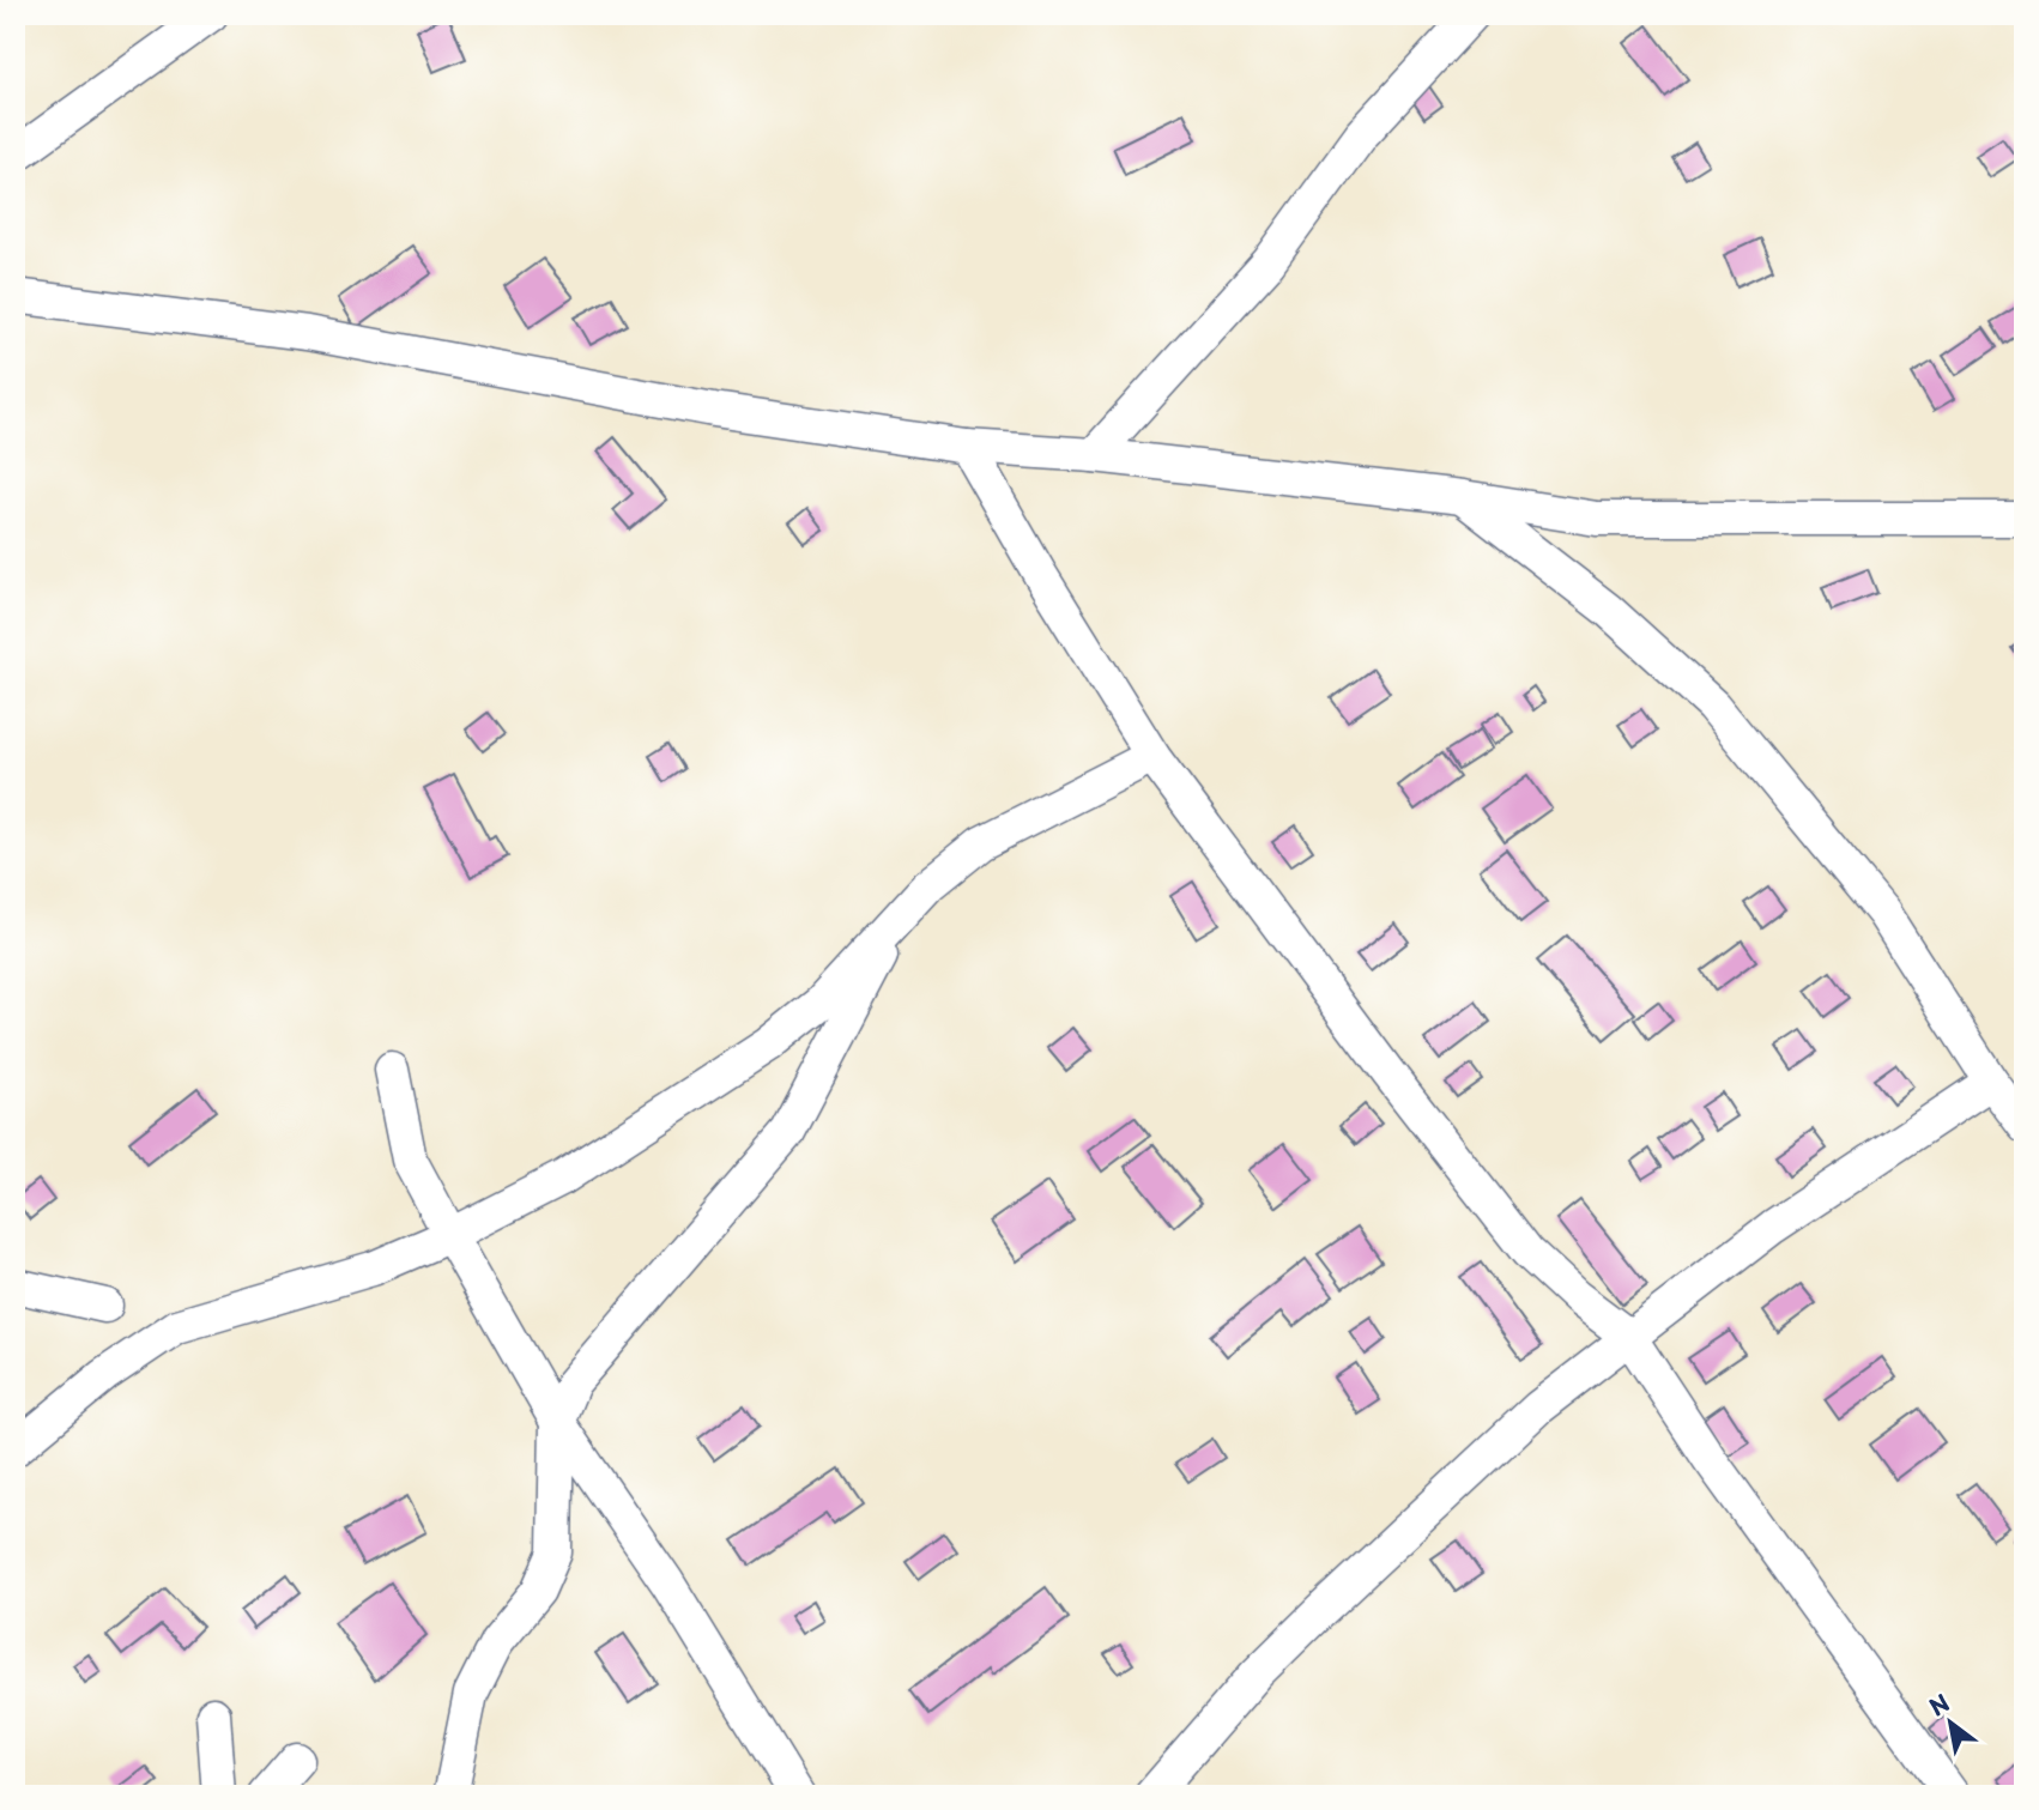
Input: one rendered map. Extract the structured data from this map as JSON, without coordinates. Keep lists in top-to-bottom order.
{
  "north": "top left"
}
